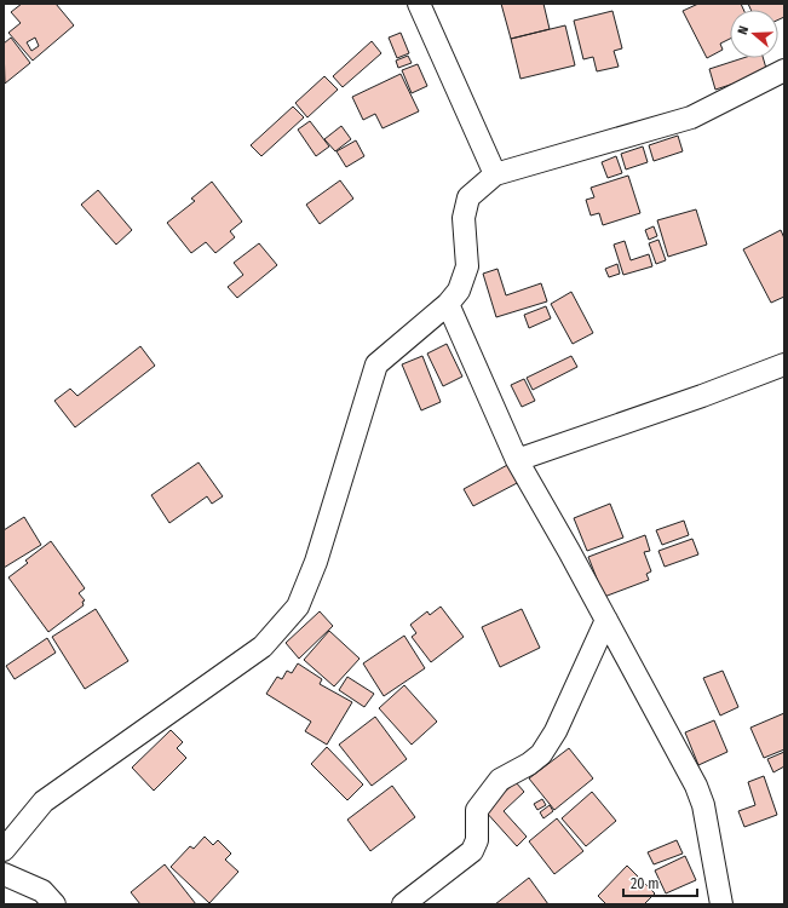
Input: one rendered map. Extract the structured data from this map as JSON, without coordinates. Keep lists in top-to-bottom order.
{
  "scale_bar": "20 m",
  "north": "left"
}
